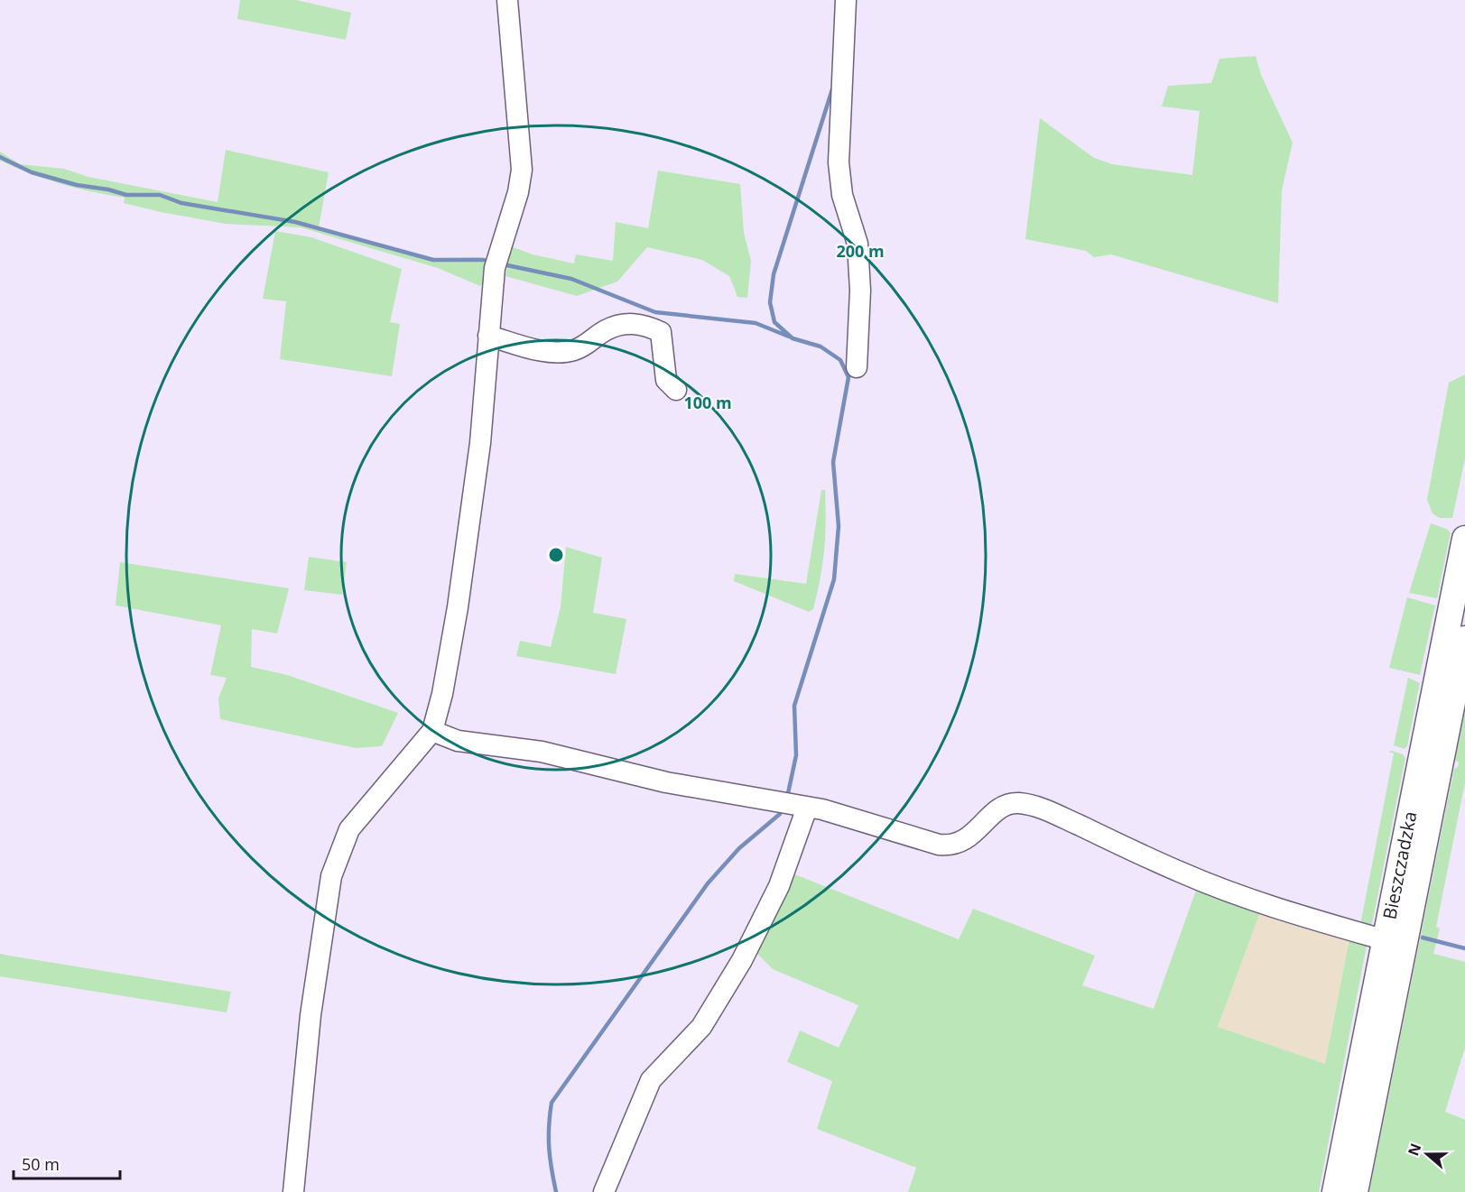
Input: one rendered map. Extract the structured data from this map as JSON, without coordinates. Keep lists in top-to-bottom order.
{
  "streets": {
    "main road": ["Bieszczadzka"]
  },
  "scale_bar": "50 m",
  "north": "left",
  "rings": ["200 m", "100 m"]
}
